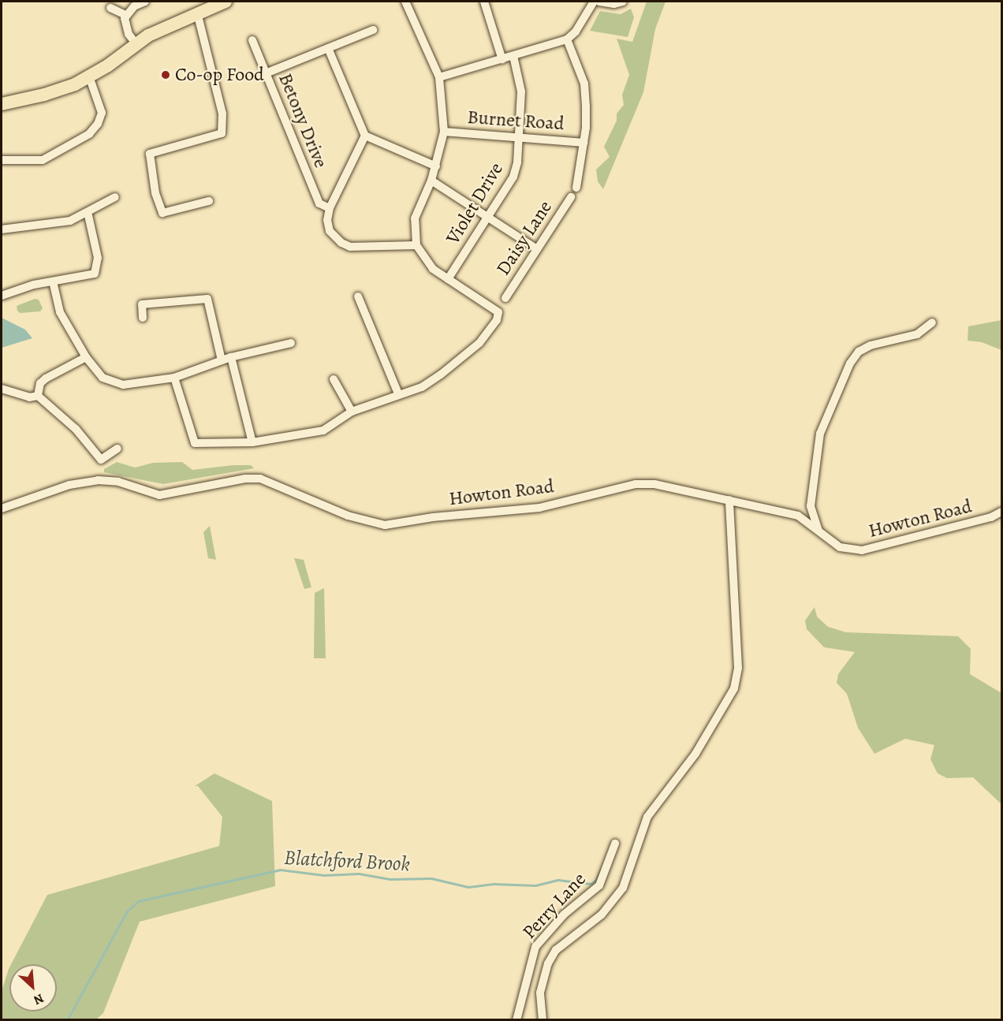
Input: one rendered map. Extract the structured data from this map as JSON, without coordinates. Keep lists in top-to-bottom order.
{
  "streets": {
    "street": [
      "Betony Drive",
      "Burnet Road",
      "Violet Drive",
      "Daisy Lane",
      "Howton Road",
      "Perry Lane"
    ]
  },
  "crossings": [
    ["Burnet Road", "Violet Drive"]
  ],
  "water": ["Blatchford Brook"],
  "places": ["Co-op Food"],
  "north": "bottom right"
}
